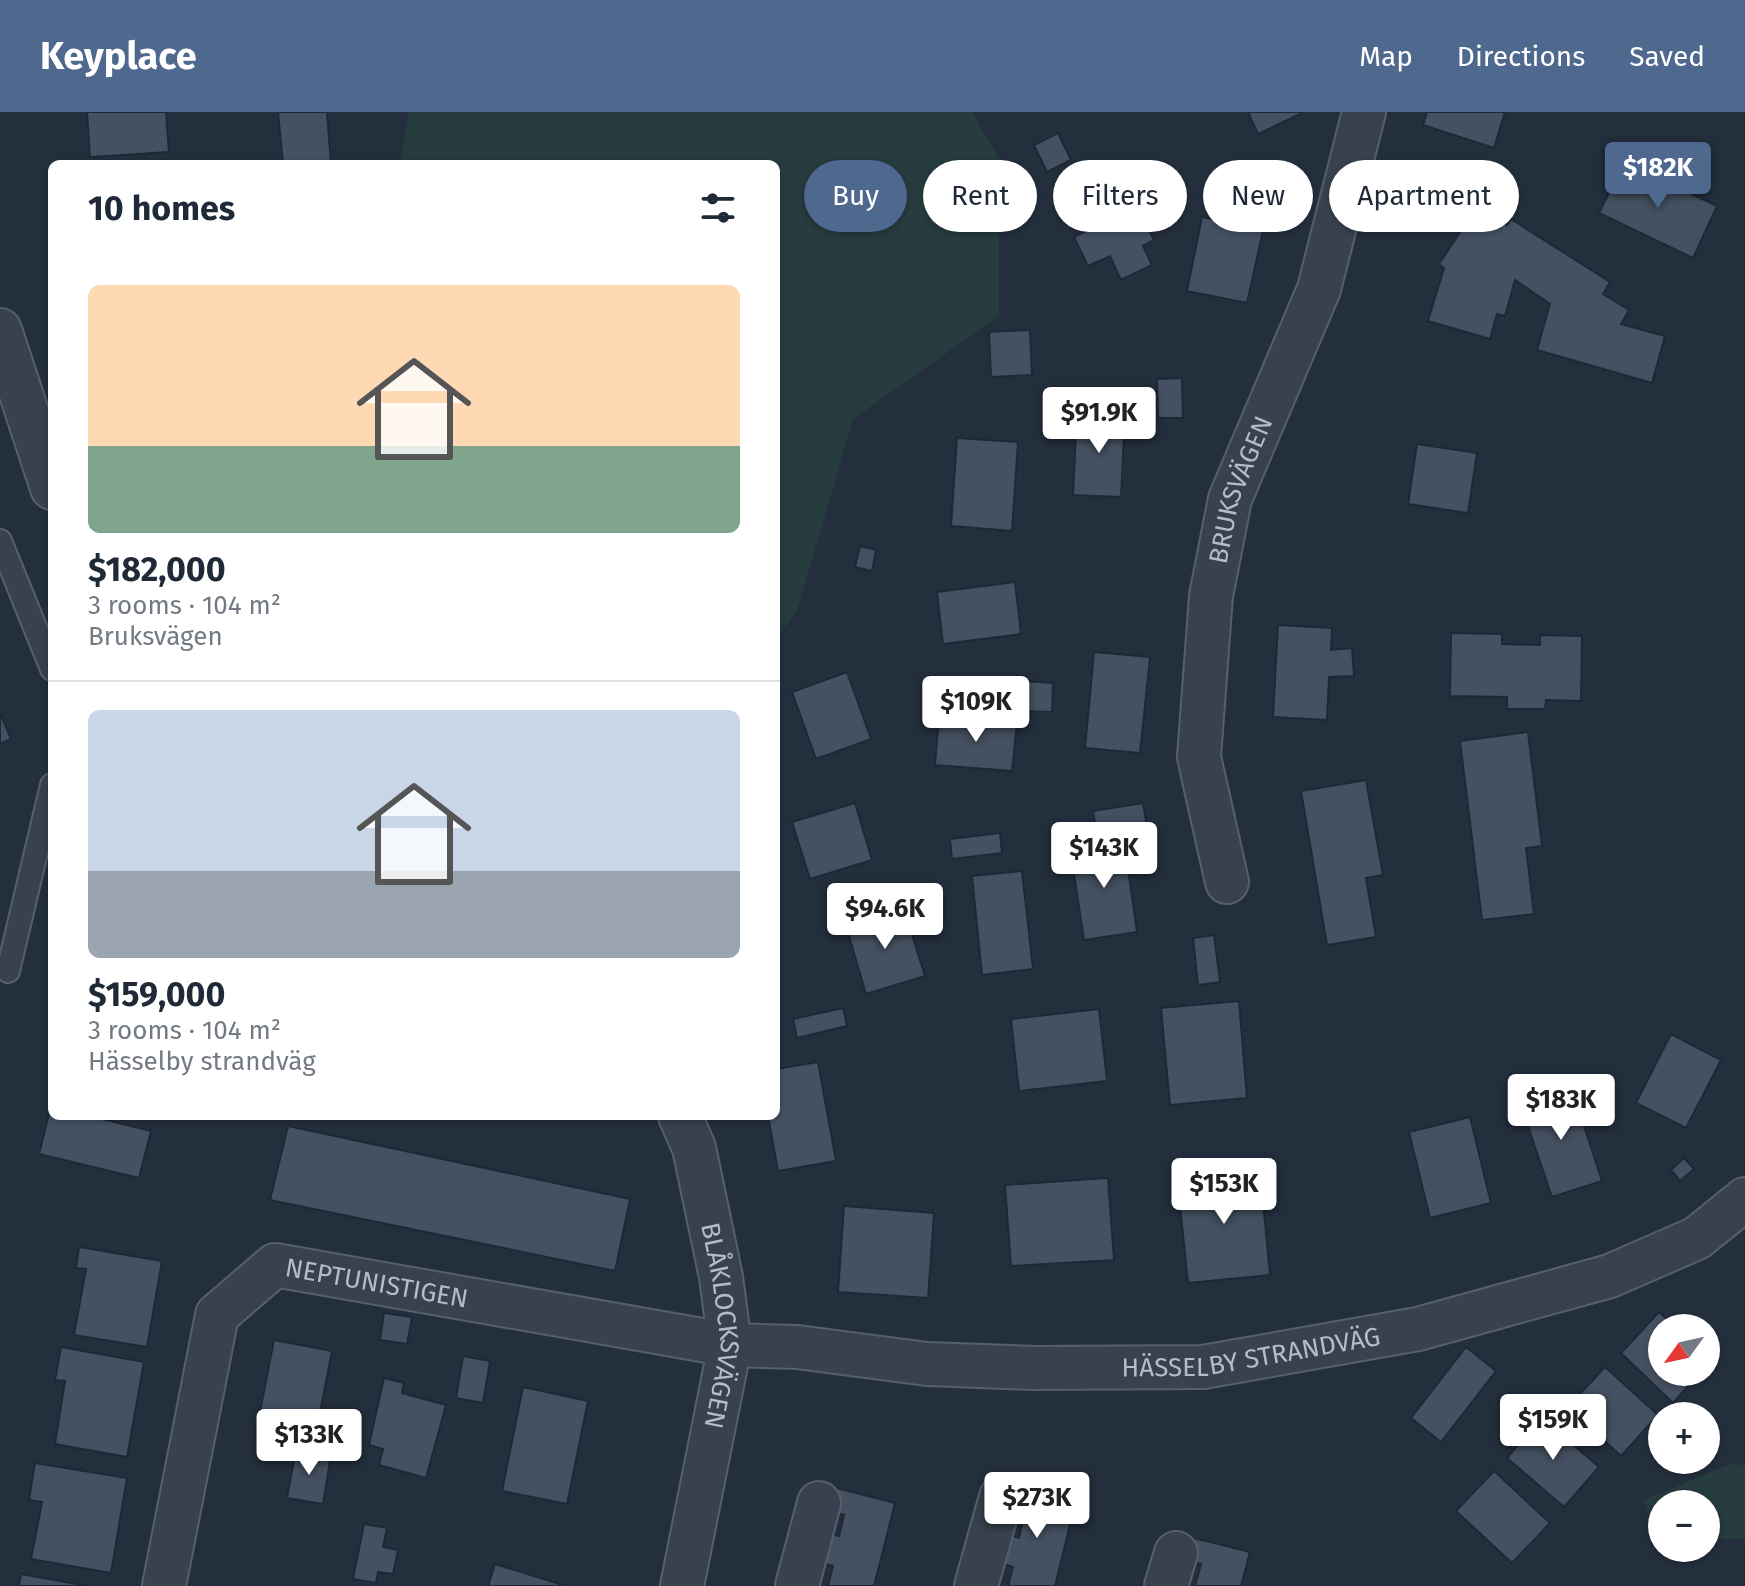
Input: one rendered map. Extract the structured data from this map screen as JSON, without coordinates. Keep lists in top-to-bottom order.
{
  "streets": {
    "street": [
      "BRUKSVÄGEN",
      "NEPTUNISTIGEN",
      "BLÅKLOCKSVÄGEN",
      "HÄSSELBY STRANDVÄG"
    ]
  },
  "crossings": [
    ["NEPTUNISTIGEN", "BLÅKLOCKSVÄGEN"],
    ["NEPTUNISTIGEN", "HÄSSELBY STRANDVÄG"],
    ["BLÅKLOCKSVÄGEN", "HÄSSELBY STRANDVÄG"]
  ],
  "north": "bottom left",
  "page": {
    "header": "Keyplace",
    "nav": ["Map", "Directions", "Saved"],
    "price": [
      "$182K",
      "$91.9K",
      "$109K",
      "$143K",
      "$94.6K",
      "$183K",
      "$153K",
      "$159K",
      "$133K",
      "$273K"
    ],
    "chip": [
      "Buy",
      "Rent",
      "Filters",
      "New",
      "Apartment"
    ],
    "heading": "10 homes",
    "list": [
      {
        "name": "$182,000",
        "note": "3 rooms · 104 m² · Bruksvägen"
      },
      {
        "name": "$159,000",
        "note": "3 rooms · 104 m² · Hässelby strandväg"
      }
    ],
    "map_buttons": ["+", "−"]
  }
}
